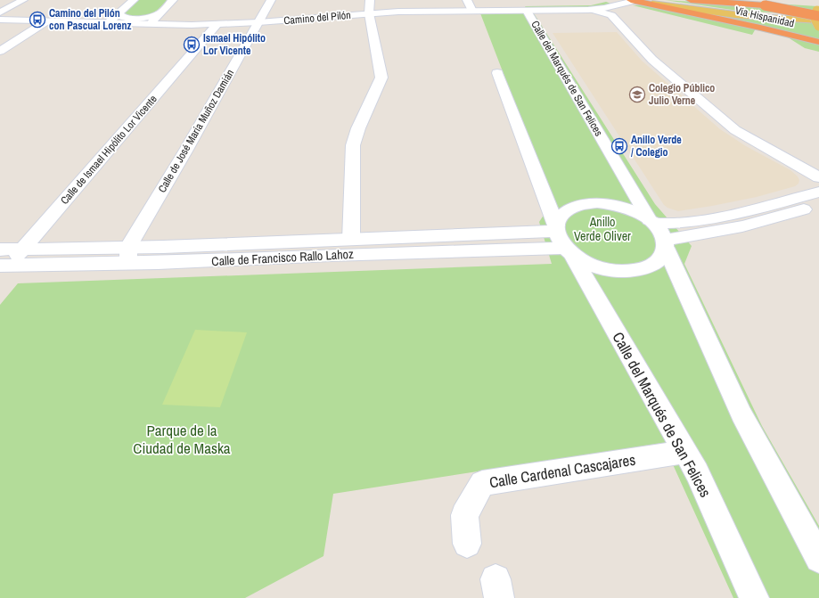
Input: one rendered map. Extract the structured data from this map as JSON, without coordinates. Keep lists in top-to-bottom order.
{
  "streets": {
    "highway": ["Vía Hispanidad"],
    "street": [
      "Camino del Pilón",
      "Calle del Marqués de San Felices",
      "Calle de José María Muñoz Damián",
      "Calle de Ismael Hipólito Lor Vicente",
      "Calle de Francisco Rallo Lahoz",
      "Calle Cardenal Cascajares"
    ]
  },
  "crossings": [
    ["Vía Hispanidad", "Camino del Pilón"],
    ["Camino del Pilón", "Calle del Marqués de San Felices"],
    ["Camino del Pilón", "Calle de José María Muñoz Damián"],
    ["Camino del Pilón", "Calle de Ismael Hipólito Lor Vicente"],
    ["Calle del Marqués de San Felices", "Calle de Francisco Rallo Lahoz"],
    ["Calle del Marqués de San Felices", "Calle Cardenal Cascajares"],
    ["Calle de José María Muñoz Damián", "Calle de Francisco Rallo Lahoz"],
    ["Calle de Ismael Hipólito Lor Vicente", "Calle de Francisco Rallo Lahoz"]
  ],
  "parks": ["Anillo Verde Oliver", "Parque de la Ciudad de Maska"],
  "places": {
    "bus stop": ["Camino del Pilón con Pascual Lorenz", "Ismael Hipólito Lor Vicente", "Anillo Verde / Colegio"],
    "school or university": ["Colegio Público Julio Verne"]
  }
}
